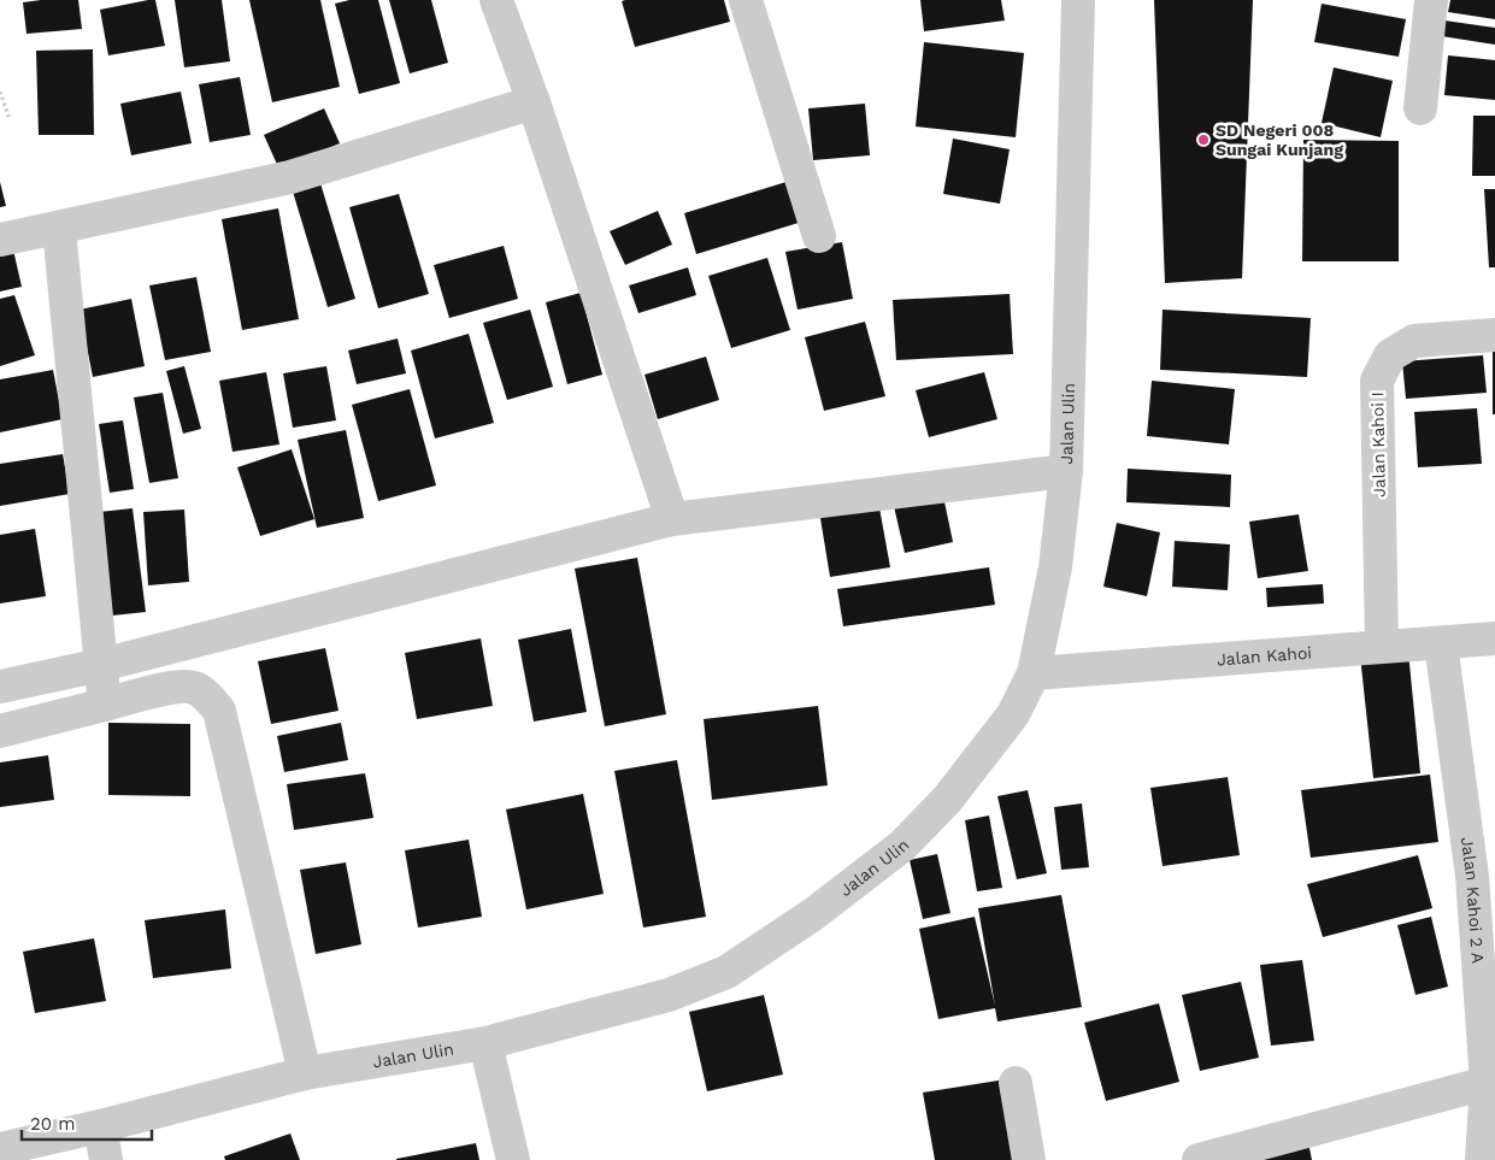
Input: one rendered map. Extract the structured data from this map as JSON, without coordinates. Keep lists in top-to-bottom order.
{
  "streets": {
    "street": [
      "Jalan Ulin",
      "Jalan Kahoi I",
      "Jalan Kahoi",
      "Jalan Kahoi 2 A"
    ]
  },
  "crossings": [
    ["Jalan Ulin", "Jalan Kahoi"],
    ["Jalan Kahoi I", "Jalan Kahoi"],
    ["Jalan Kahoi", "Jalan Kahoi 2 A"]
  ],
  "places": ["SD Negeri 008 Sungai Kunjang"],
  "scale_bar": "20 m"
}
